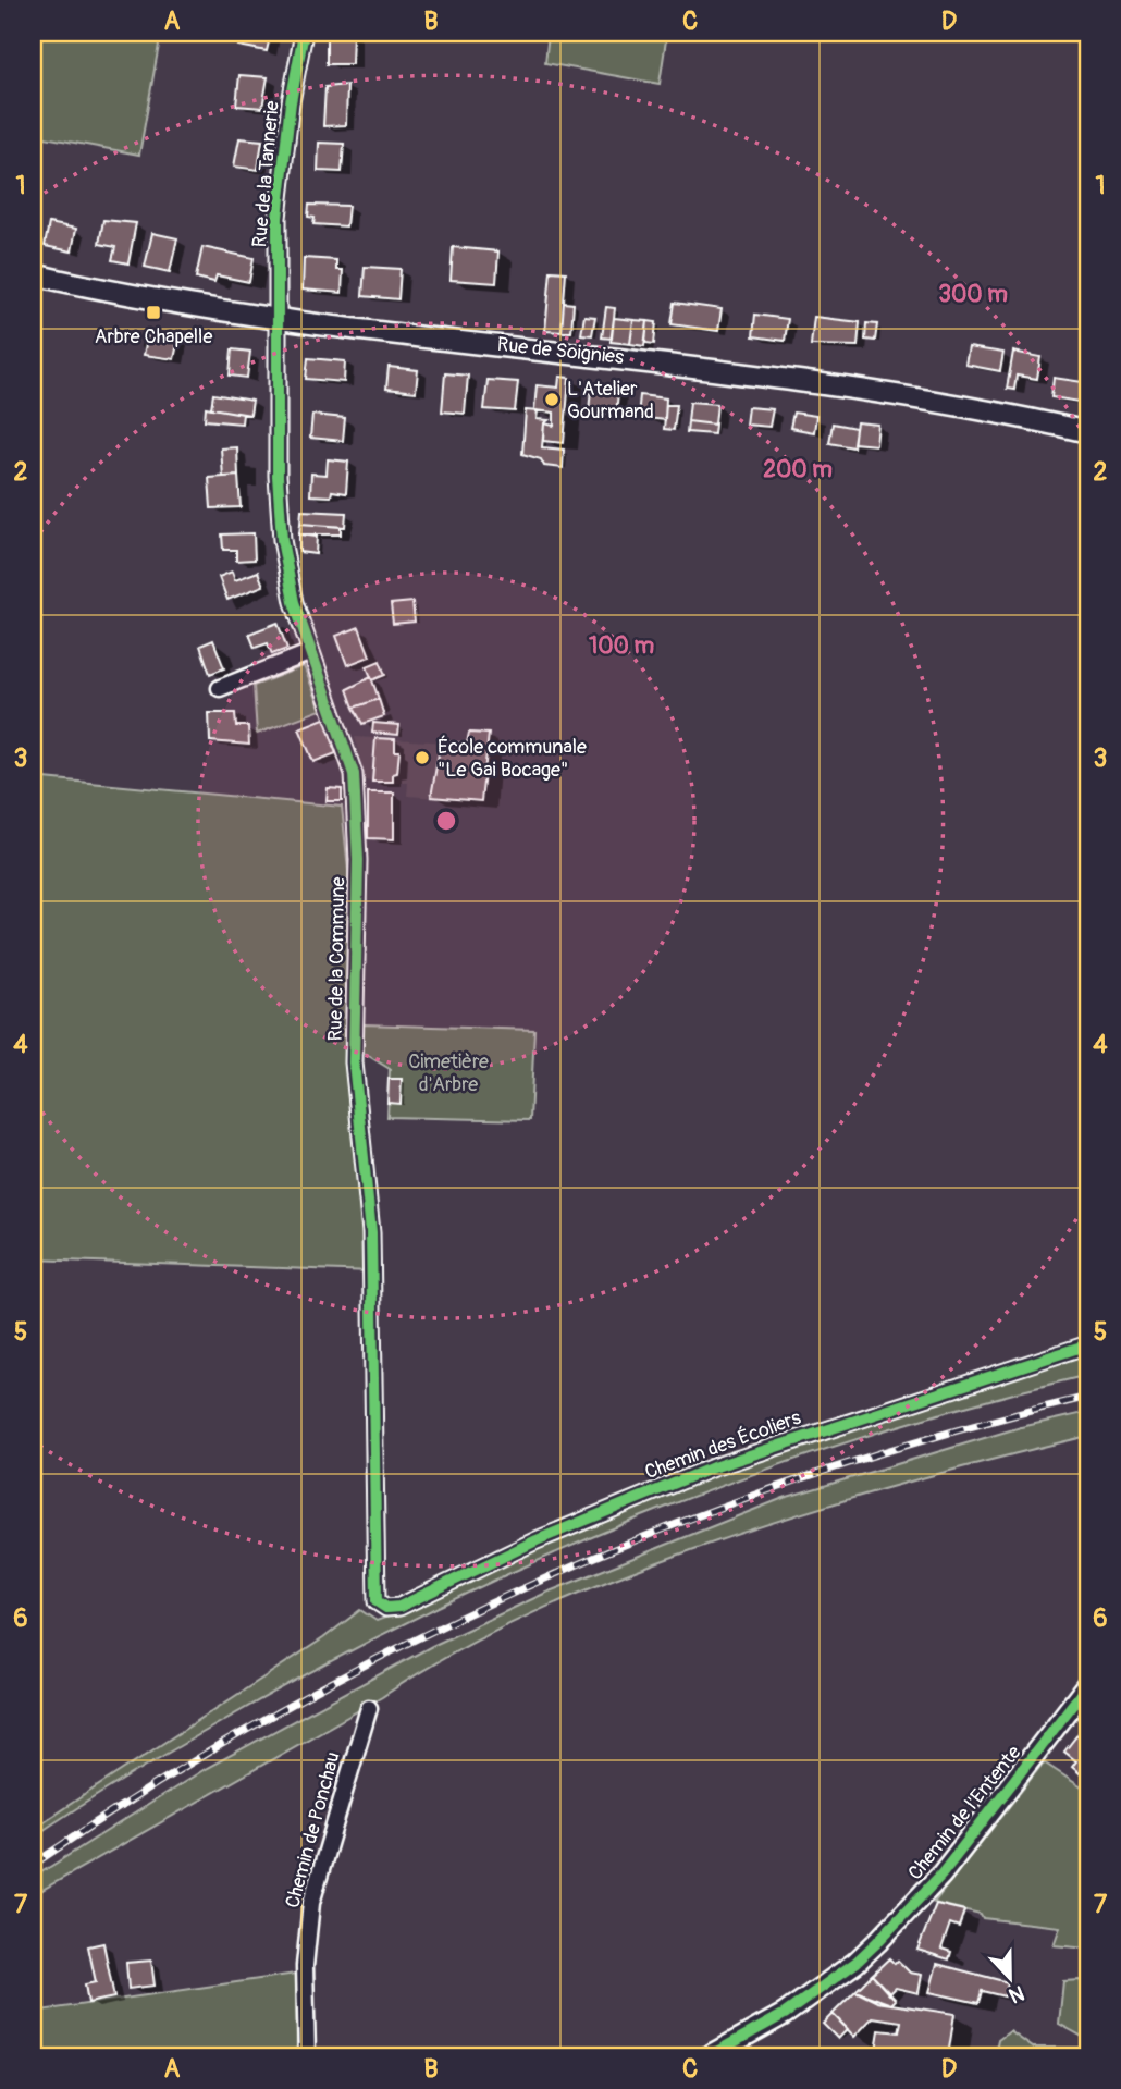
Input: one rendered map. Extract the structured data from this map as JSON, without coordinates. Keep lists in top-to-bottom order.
{
  "streets": {
    "street": [
      "Rue de la Tannerie",
      "Rue de Soignies",
      "Rue de la Commune",
      "Chemin des Écoliers",
      "Chemin de l'Entente",
      "Chemin de Ponchau"
    ]
  },
  "crossings": [
    ["Rue de la Tannerie", "Rue de Soignies"],
    ["Rue de la Tannerie", "Rue de la Commune"],
    ["Rue de Soignies", "Rue de la Commune"],
    ["Rue de la Commune", "Chemin des Écoliers"]
  ],
  "parks": ["Cimetière d'Arbre"],
  "places": {
    "transit": ["Arbre Chapelle"],
    "other": ["L'Atelier Gourmand", "École communale \"Le Gai Bocage\""]
  },
  "north": "bottom",
  "grid": {
    "columns": [
      "A",
      "B",
      "C",
      "D"
    ],
    "rows": [
      "1",
      "2",
      "3",
      "4",
      "5",
      "6",
      "7"
    ]
  },
  "rings": ["300 m", "200 m", "100 m"]
}
